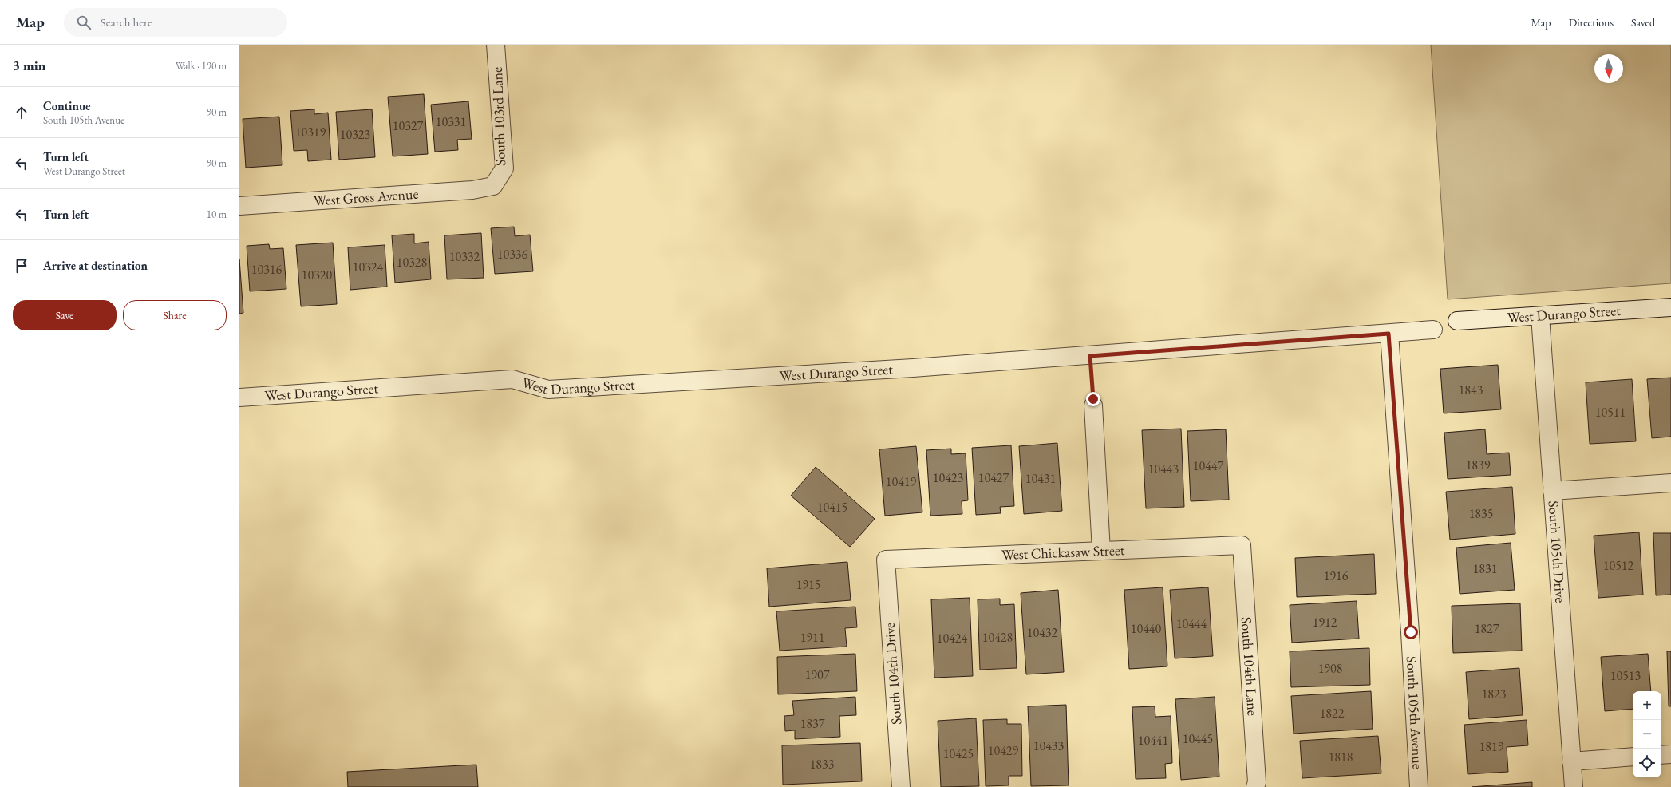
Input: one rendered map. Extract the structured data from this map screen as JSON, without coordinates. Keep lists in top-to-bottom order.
{
  "streets": {
    "street": [
      "South 103rd Lane",
      "West Gross Avenue",
      "West Durango Street",
      "South 105th Drive",
      "West Chickasaw Street",
      "South 104th Lane",
      "South 104th Drive",
      "South 105th Avenue"
    ]
  },
  "crossings": [
    ["South 103rd Lane", "West Gross Avenue"],
    ["West Durango Street", "South 105th Drive"],
    ["West Durango Street", "South 105th Avenue"],
    ["West Chickasaw Street", "South 104th Lane"],
    ["West Chickasaw Street", "South 104th Drive"]
  ],
  "house_numbers": [
    "10331",
    "10327",
    "10319",
    "10323",
    "10336",
    "10332",
    "10328",
    "10324",
    "10316",
    "10320",
    "1843",
    "10511",
    "1839",
    "10447",
    "10443",
    "10423",
    "10427",
    "10431",
    "10419",
    "10415",
    "1835",
    "10512",
    "1831",
    "1916",
    "1915",
    "1912",
    "10444",
    "10440",
    "1827",
    "10432",
    "1911",
    "10428",
    "10424",
    "1908",
    "1907",
    "10513",
    "1823",
    "1822",
    "1837",
    "10445",
    "10441",
    "10433",
    "1819",
    "10429",
    "10425",
    "1818",
    "1833"
  ],
  "north": "bottom",
  "page": {
    "header": "Map",
    "search": "Search here",
    "nav": ["Map", "Directions", "Saved"],
    "heading": ["3 min", "Walk · 190 m"],
    "list": [
      ["Continue", "South 105th Avenue", "90 m"],
      ["Turn left", "West Durango Street", "90 m"],
      ["Turn left", "10 m"],
      "Arrive at destination"
    ],
    "buttons": ["Save", "Share"],
    "map_buttons": ["+", "−"]
  }
}
